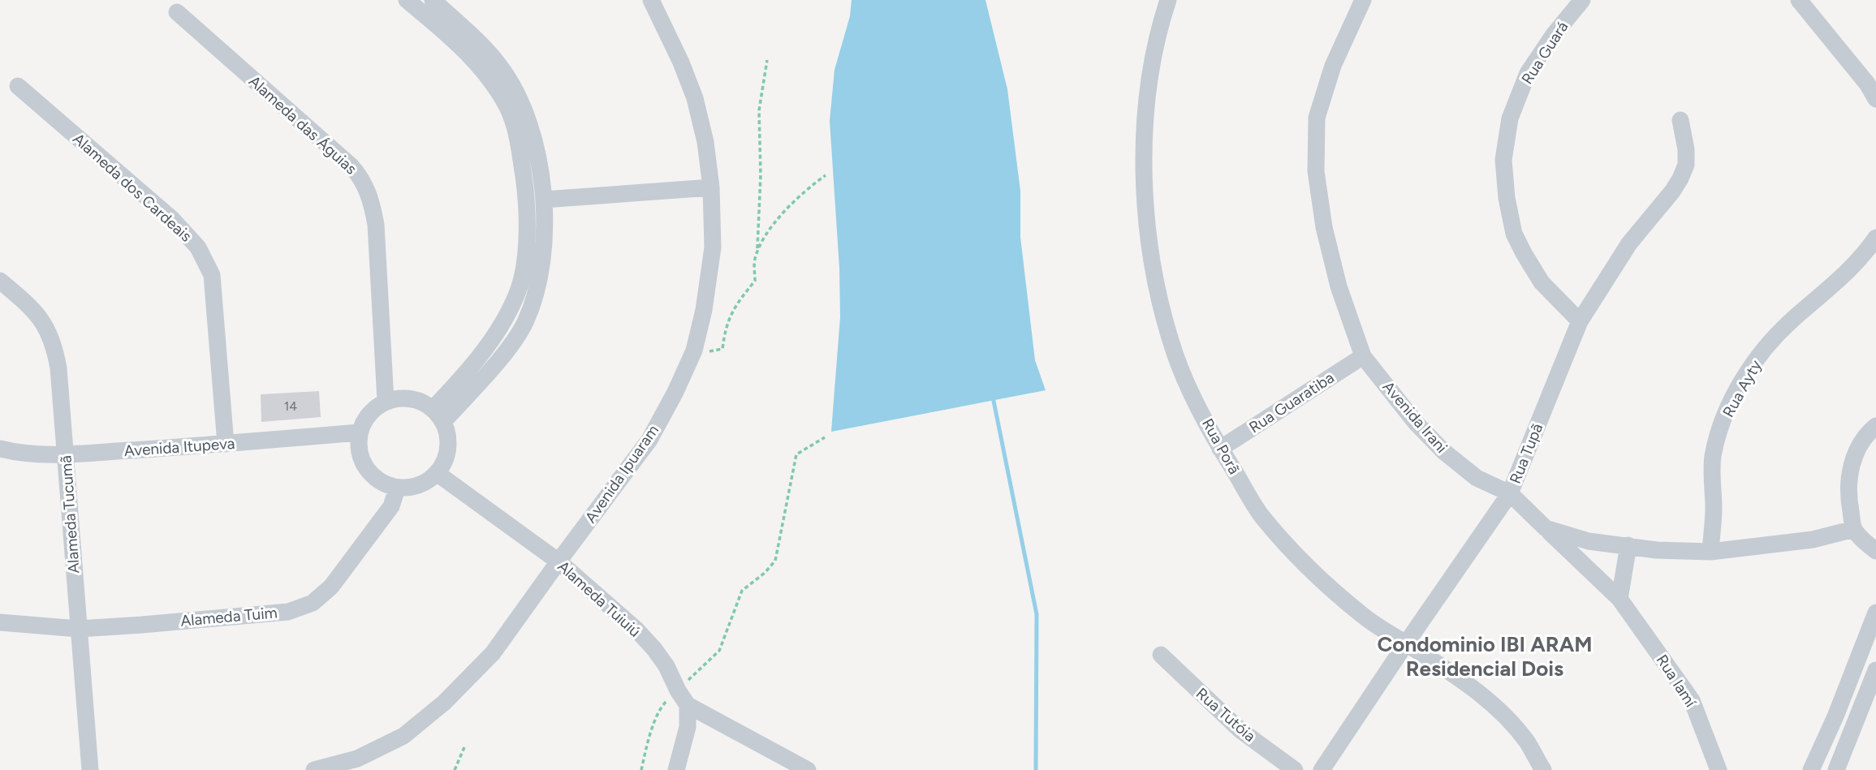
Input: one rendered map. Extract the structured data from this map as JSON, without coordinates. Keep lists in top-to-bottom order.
{
  "streets": {
    "street": [
      "Rua Guará",
      "Alameda das Águias",
      "Alameda dos Cardeais",
      "Rua Ayty",
      "Rua Guaratiba",
      "Avenida Irani",
      "Rua Porã",
      "Avenida Itupeva",
      "Rua Tupã",
      "Avenida Ipuaram",
      "Alameda Tucumã",
      "Alameda Tuiuiú",
      "Alameda Tuim",
      "Rua Iamí",
      "Rua Tutóia"
    ]
  },
  "crossings": [
    ["Rua Guará", "Rua Tupã"],
    ["Alameda das Águias", "Avenida Itupeva"],
    ["Alameda das Águias", "Alameda Tuiuiú"],
    ["Alameda das Águias", "Alameda Tuim"],
    ["Alameda dos Cardeais", "Avenida Itupeva"],
    ["Rua Ayty", "Avenida Irani"],
    ["Rua Guaratiba", "Avenida Irani"],
    ["Rua Guaratiba", "Rua Porã"],
    ["Avenida Irani", "Rua Tupã"],
    ["Avenida Irani", "Rua Iamí"],
    ["Rua Porã", "Rua Tupã"],
    ["Avenida Itupeva", "Alameda Tucumã"],
    ["Avenida Itupeva", "Alameda Tuiuiú"],
    ["Avenida Itupeva", "Alameda Tuim"],
    ["Avenida Ipuaram", "Alameda Tuiuiú"],
    ["Alameda Tucumã", "Alameda Tuim"],
    ["Alameda Tuiuiú", "Alameda Tuim"]
  ],
  "districts": ["Condominio IBI ARAM Residencial Dois"],
  "house_numbers": ["14"]
}
